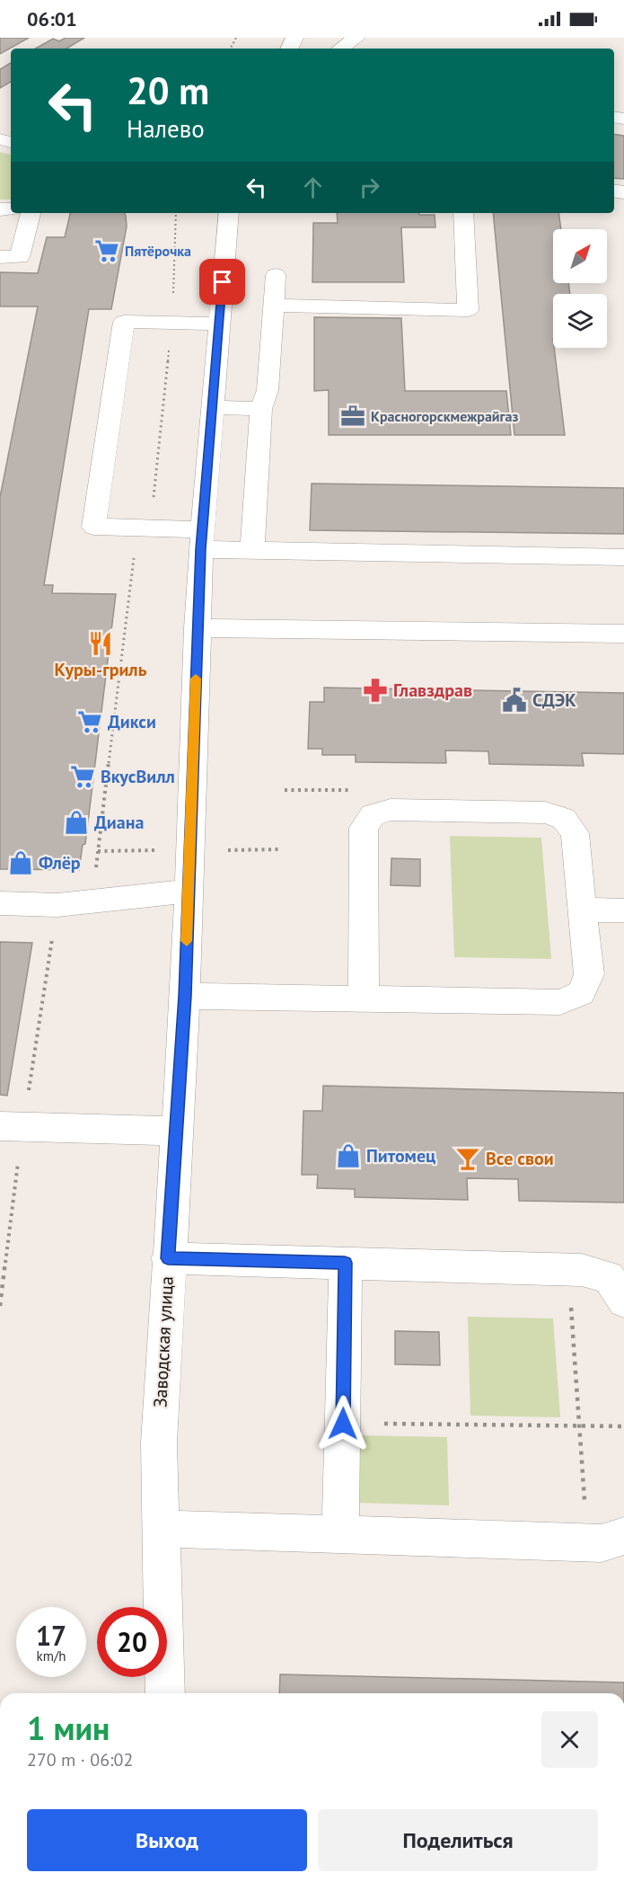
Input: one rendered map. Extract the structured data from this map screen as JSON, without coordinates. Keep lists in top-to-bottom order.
{
  "streets": {
    "street": ["Заводская улица"]
  },
  "places": {
    "supermarket": ["Пятёрочка", "Дикси", "ВкусВилл"],
    "office": ["Красногорскмежрайгаз"],
    "restaurant": ["Куры-гриль"],
    "pharmacy": ["Главздрав"],
    "public building": ["СДЭК"],
    "shop": ["Диана", "Флёр", "Питомец"],
    "bar": ["Все свои"]
  },
  "north": "top right",
  "page": {
    "status": "06:01",
    "turn": ["20 m", "Налево"],
    "speed": "17 km/h",
    "limit": "20",
    "heading": ["1 мин", "270 m · 06:02"],
    "buttons": ["Выход", "Поделиться"]
  }
}
